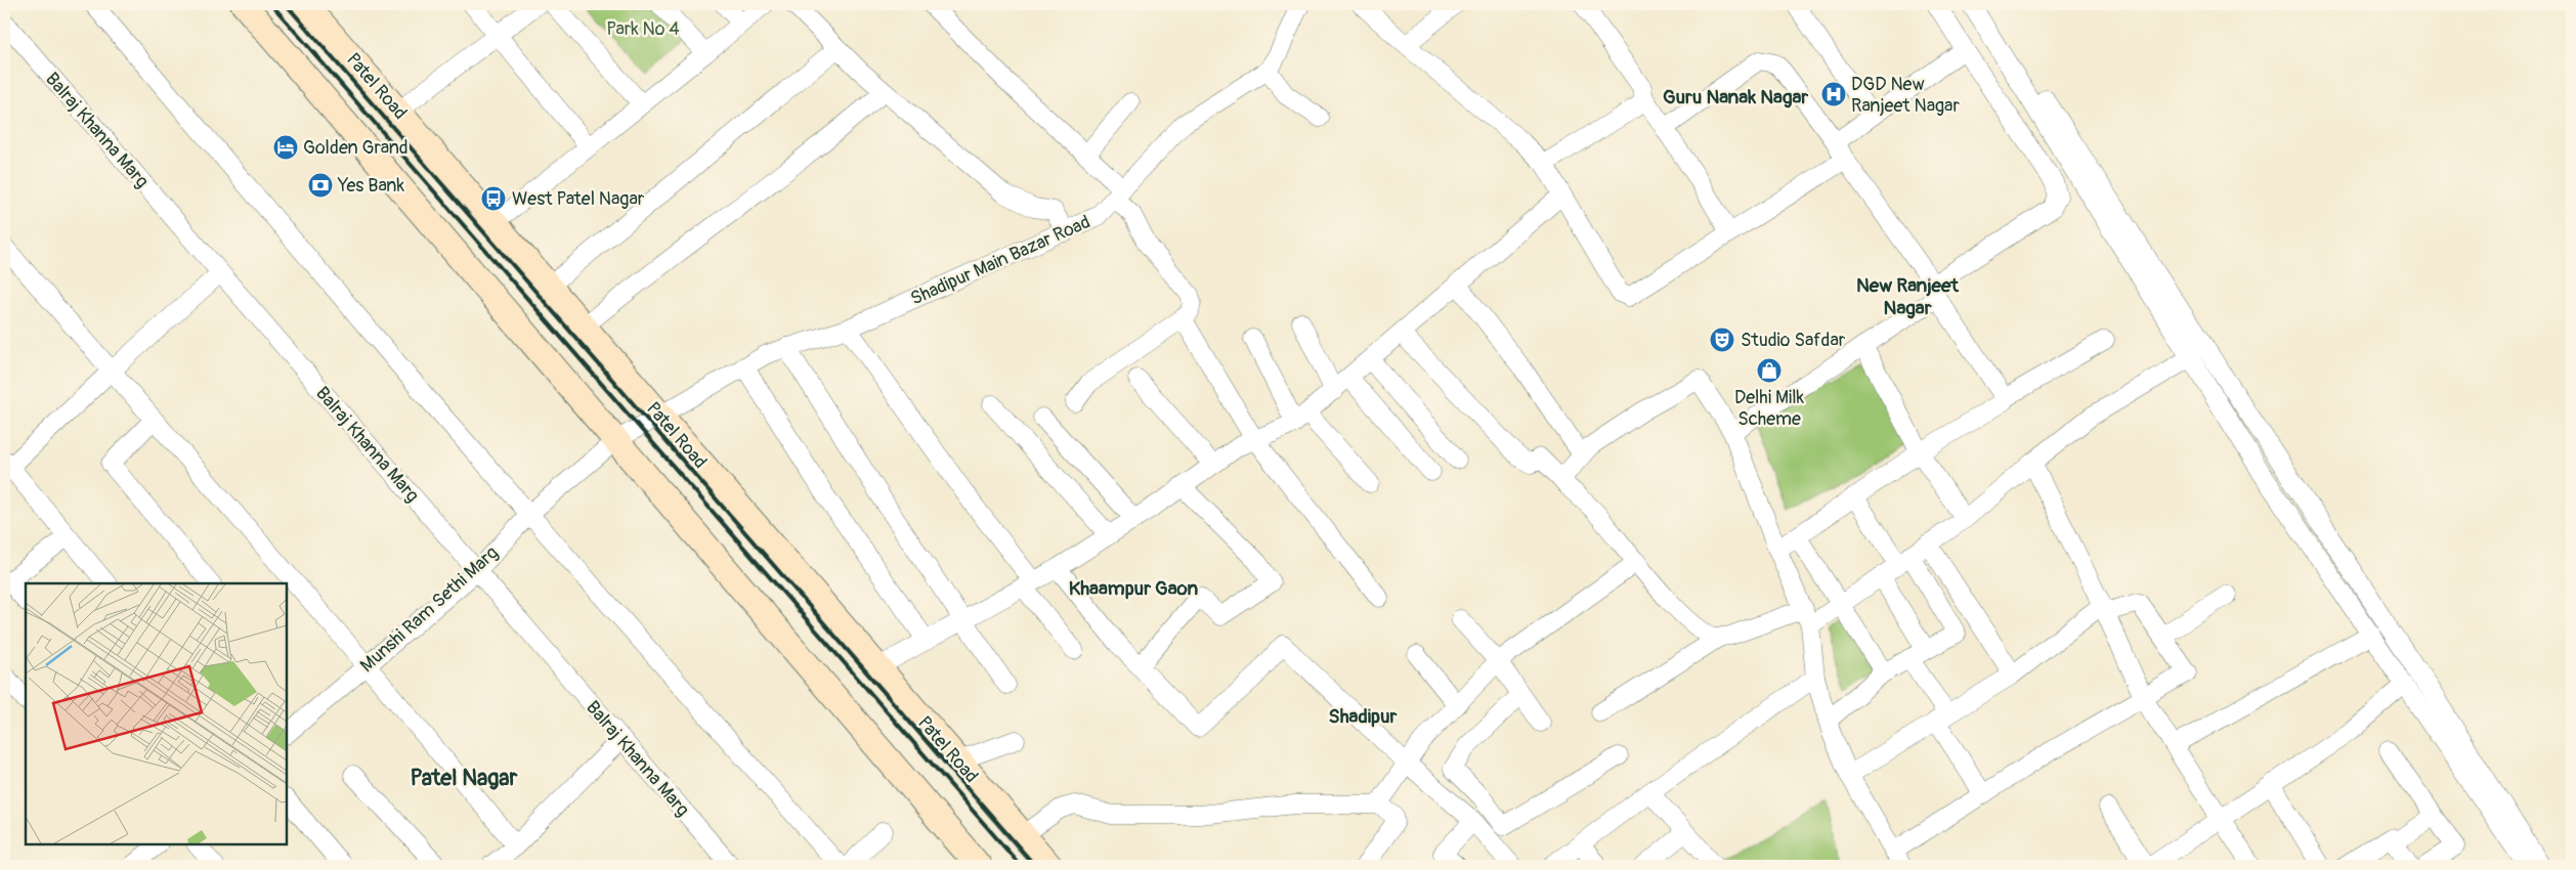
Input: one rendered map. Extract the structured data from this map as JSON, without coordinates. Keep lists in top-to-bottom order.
{
  "streets": {
    "main road": ["Patel Road"],
    "street": ["Balraj Khanna Marg", "Shadipur Main Bazar Road", "Munshi Ram Sethi Marg"]
  },
  "crossings": [
    ["Patel Road", "Shadipur Main Bazar Road"],
    ["Balraj Khanna Marg", "Munshi Ram Sethi Marg"],
    ["Shadipur Main Bazar Road", "Munshi Ram Sethi Marg"]
  ],
  "districts": [
    "Guru Nanak Nagar",
    "New Ranjeet Nagar",
    "Khaampur Gaon",
    "Shadipur",
    "Patel Nagar"
  ],
  "parks": ["Park No 4"],
  "places": {
    "hospital": ["DGD New Ranjeet Nagar"],
    "hotel": ["Golden Grand"],
    "bank": ["Yes Bank"],
    "bus stop": ["West Patel Nagar"],
    "theatre": ["Studio Safdar"],
    "shop": ["Delhi Milk Scheme"]
  }
}
